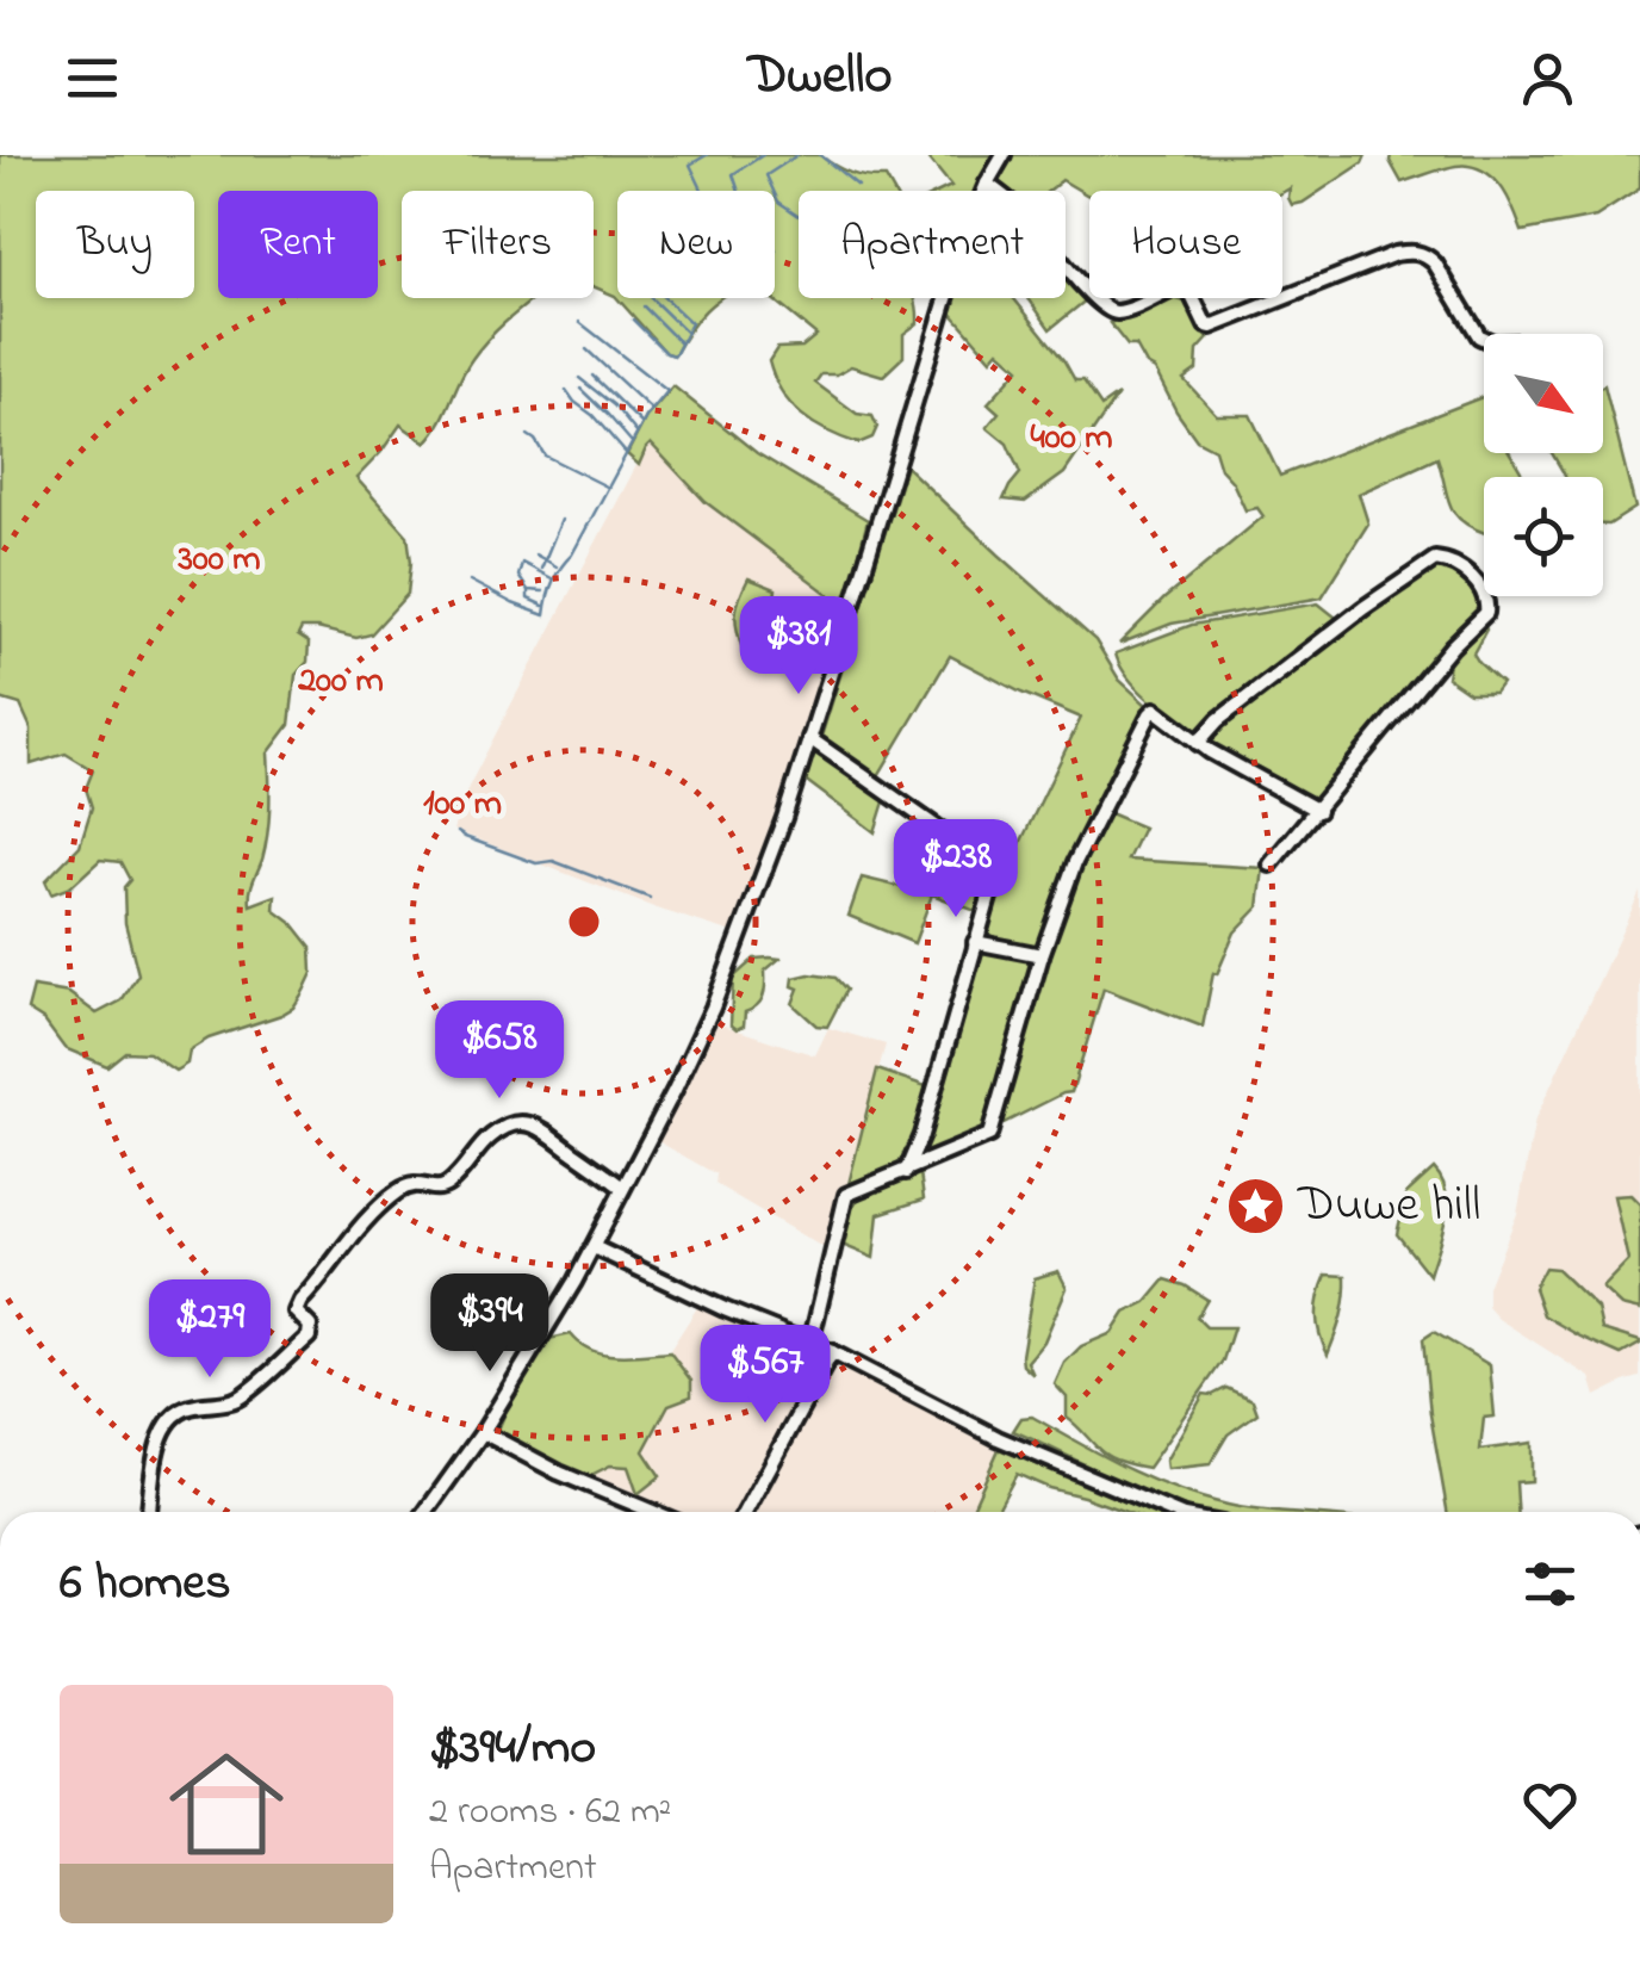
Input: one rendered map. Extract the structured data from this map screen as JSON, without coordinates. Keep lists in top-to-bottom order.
{
  "places": {
    "place": ["Duwe hill"]
  },
  "north": "bottom right",
  "page": {
    "header": "Dwello",
    "chip": [
      "Buy",
      "Rent",
      "Filters",
      "New",
      "Apartment",
      "House"
    ],
    "price": [
      "$381",
      "$238",
      "$658",
      "$394",
      "$279",
      "$567"
    ],
    "heading": "6 homes",
    "list": [
      {
        "name": "$394/mo",
        "note": "2 rooms · 62 m² · Apartment"
      }
    ]
  },
  "rings": [
    "400 m",
    "300 m",
    "200 m",
    "100 m"
  ]
}
